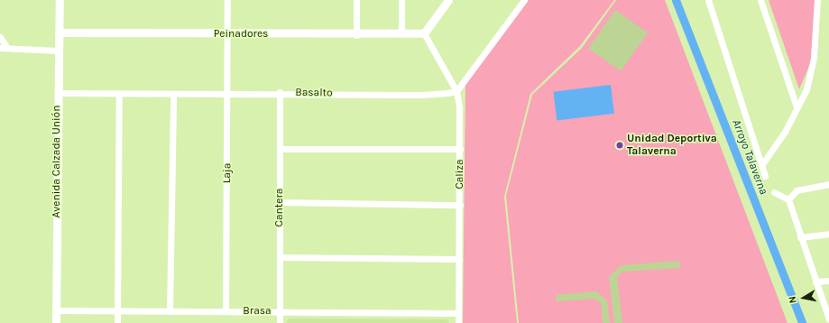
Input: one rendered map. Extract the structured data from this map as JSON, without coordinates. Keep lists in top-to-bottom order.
{
  "streets": {
    "street": [
      "Peinadores",
      "Basalto",
      "Avenida Calzada Unión",
      "Laja",
      "Caliza",
      "Cantera",
      "Brasa"
    ]
  },
  "crossings": [
    ["Peinadores", "Avenida Calzada Unión"],
    ["Peinadores", "Laja"],
    ["Peinadores", "Caliza"],
    ["Basalto", "Avenida Calzada Unión"],
    ["Basalto", "Laja"],
    ["Basalto", "Caliza"],
    ["Basalto", "Cantera"],
    ["Avenida Calzada Unión", "Brasa"],
    ["Laja", "Brasa"],
    ["Caliza", "Brasa"],
    ["Cantera", "Brasa"]
  ],
  "water": ["Arroyo Talaverna"],
  "places": ["Unidad Deportiva Talaverna"],
  "north": "left"
}
